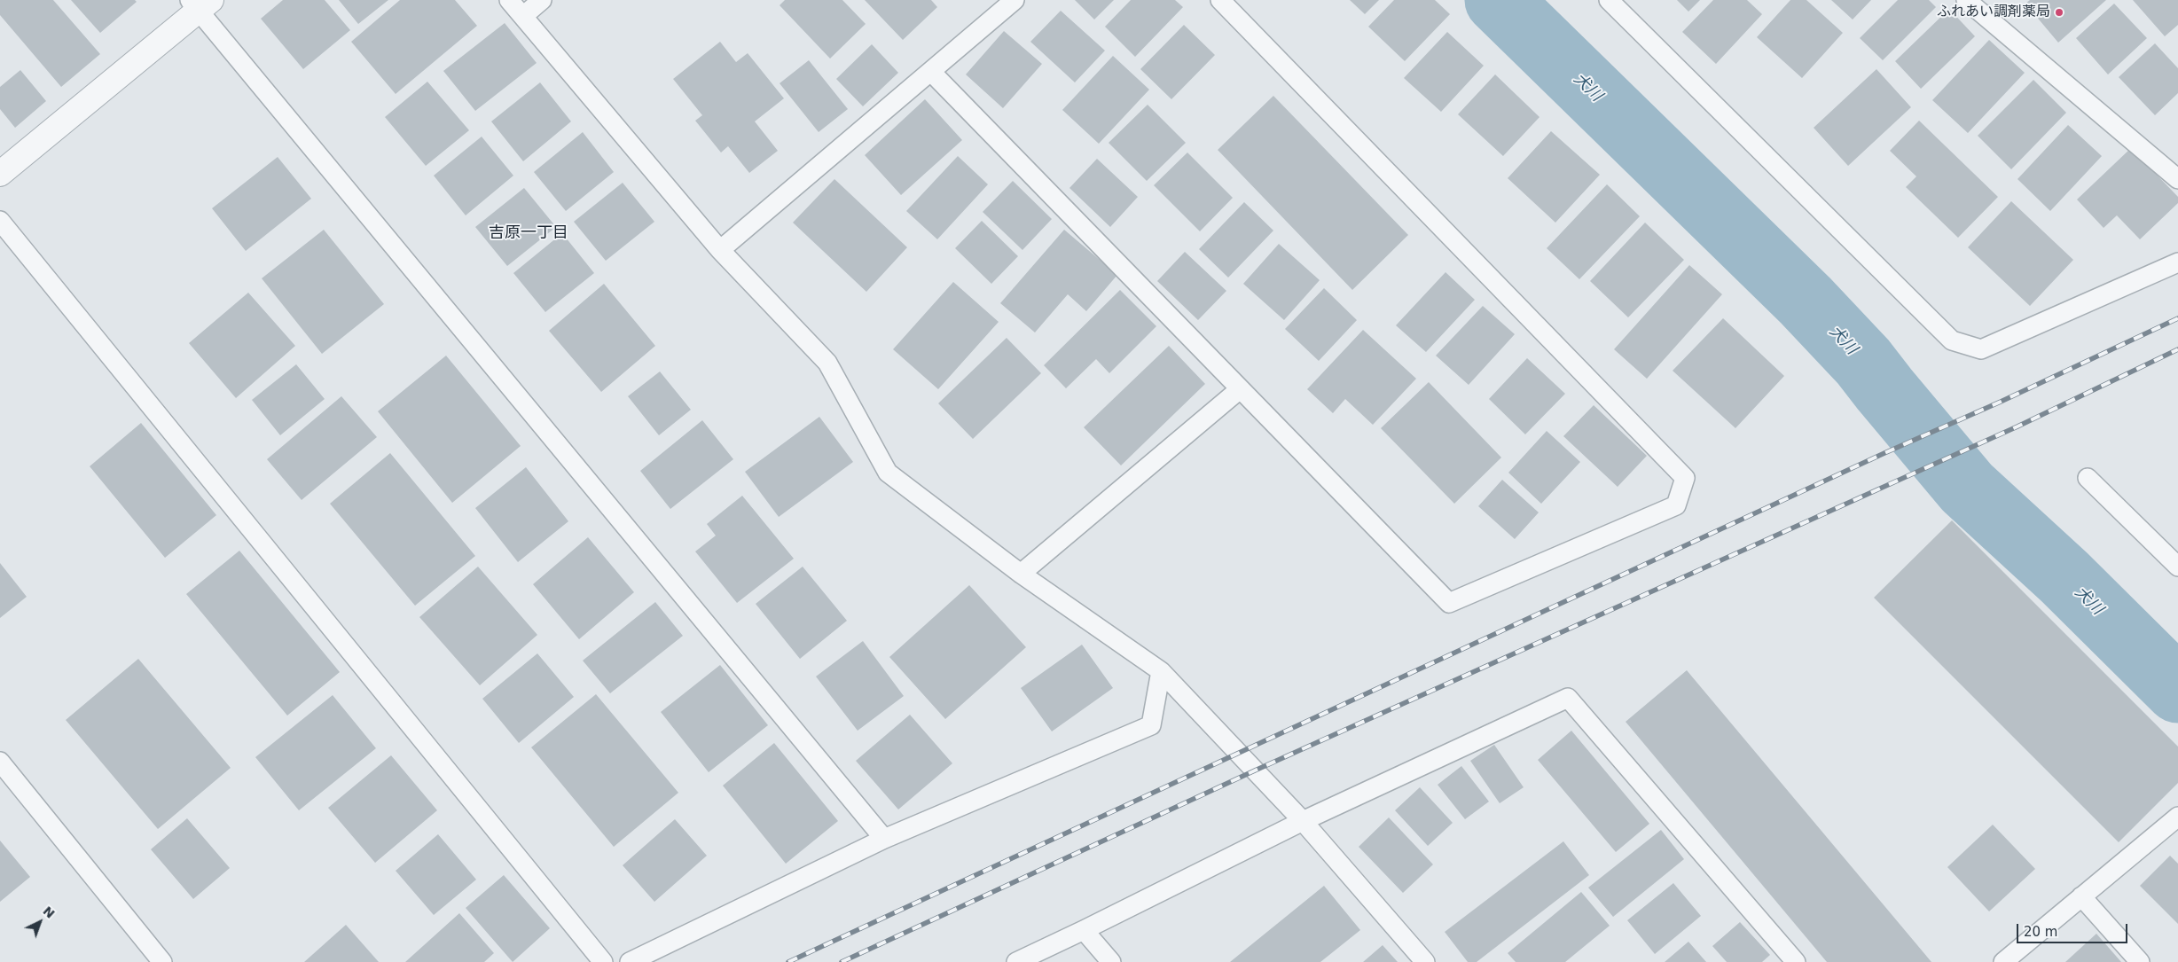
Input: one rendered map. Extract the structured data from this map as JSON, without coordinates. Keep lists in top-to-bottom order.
{
  "districts": ["吉原一丁目"],
  "water": ["犬川"],
  "places": ["ふれあい調剤薬局"],
  "scale_bar": "20 m",
  "north": "top right"
}
